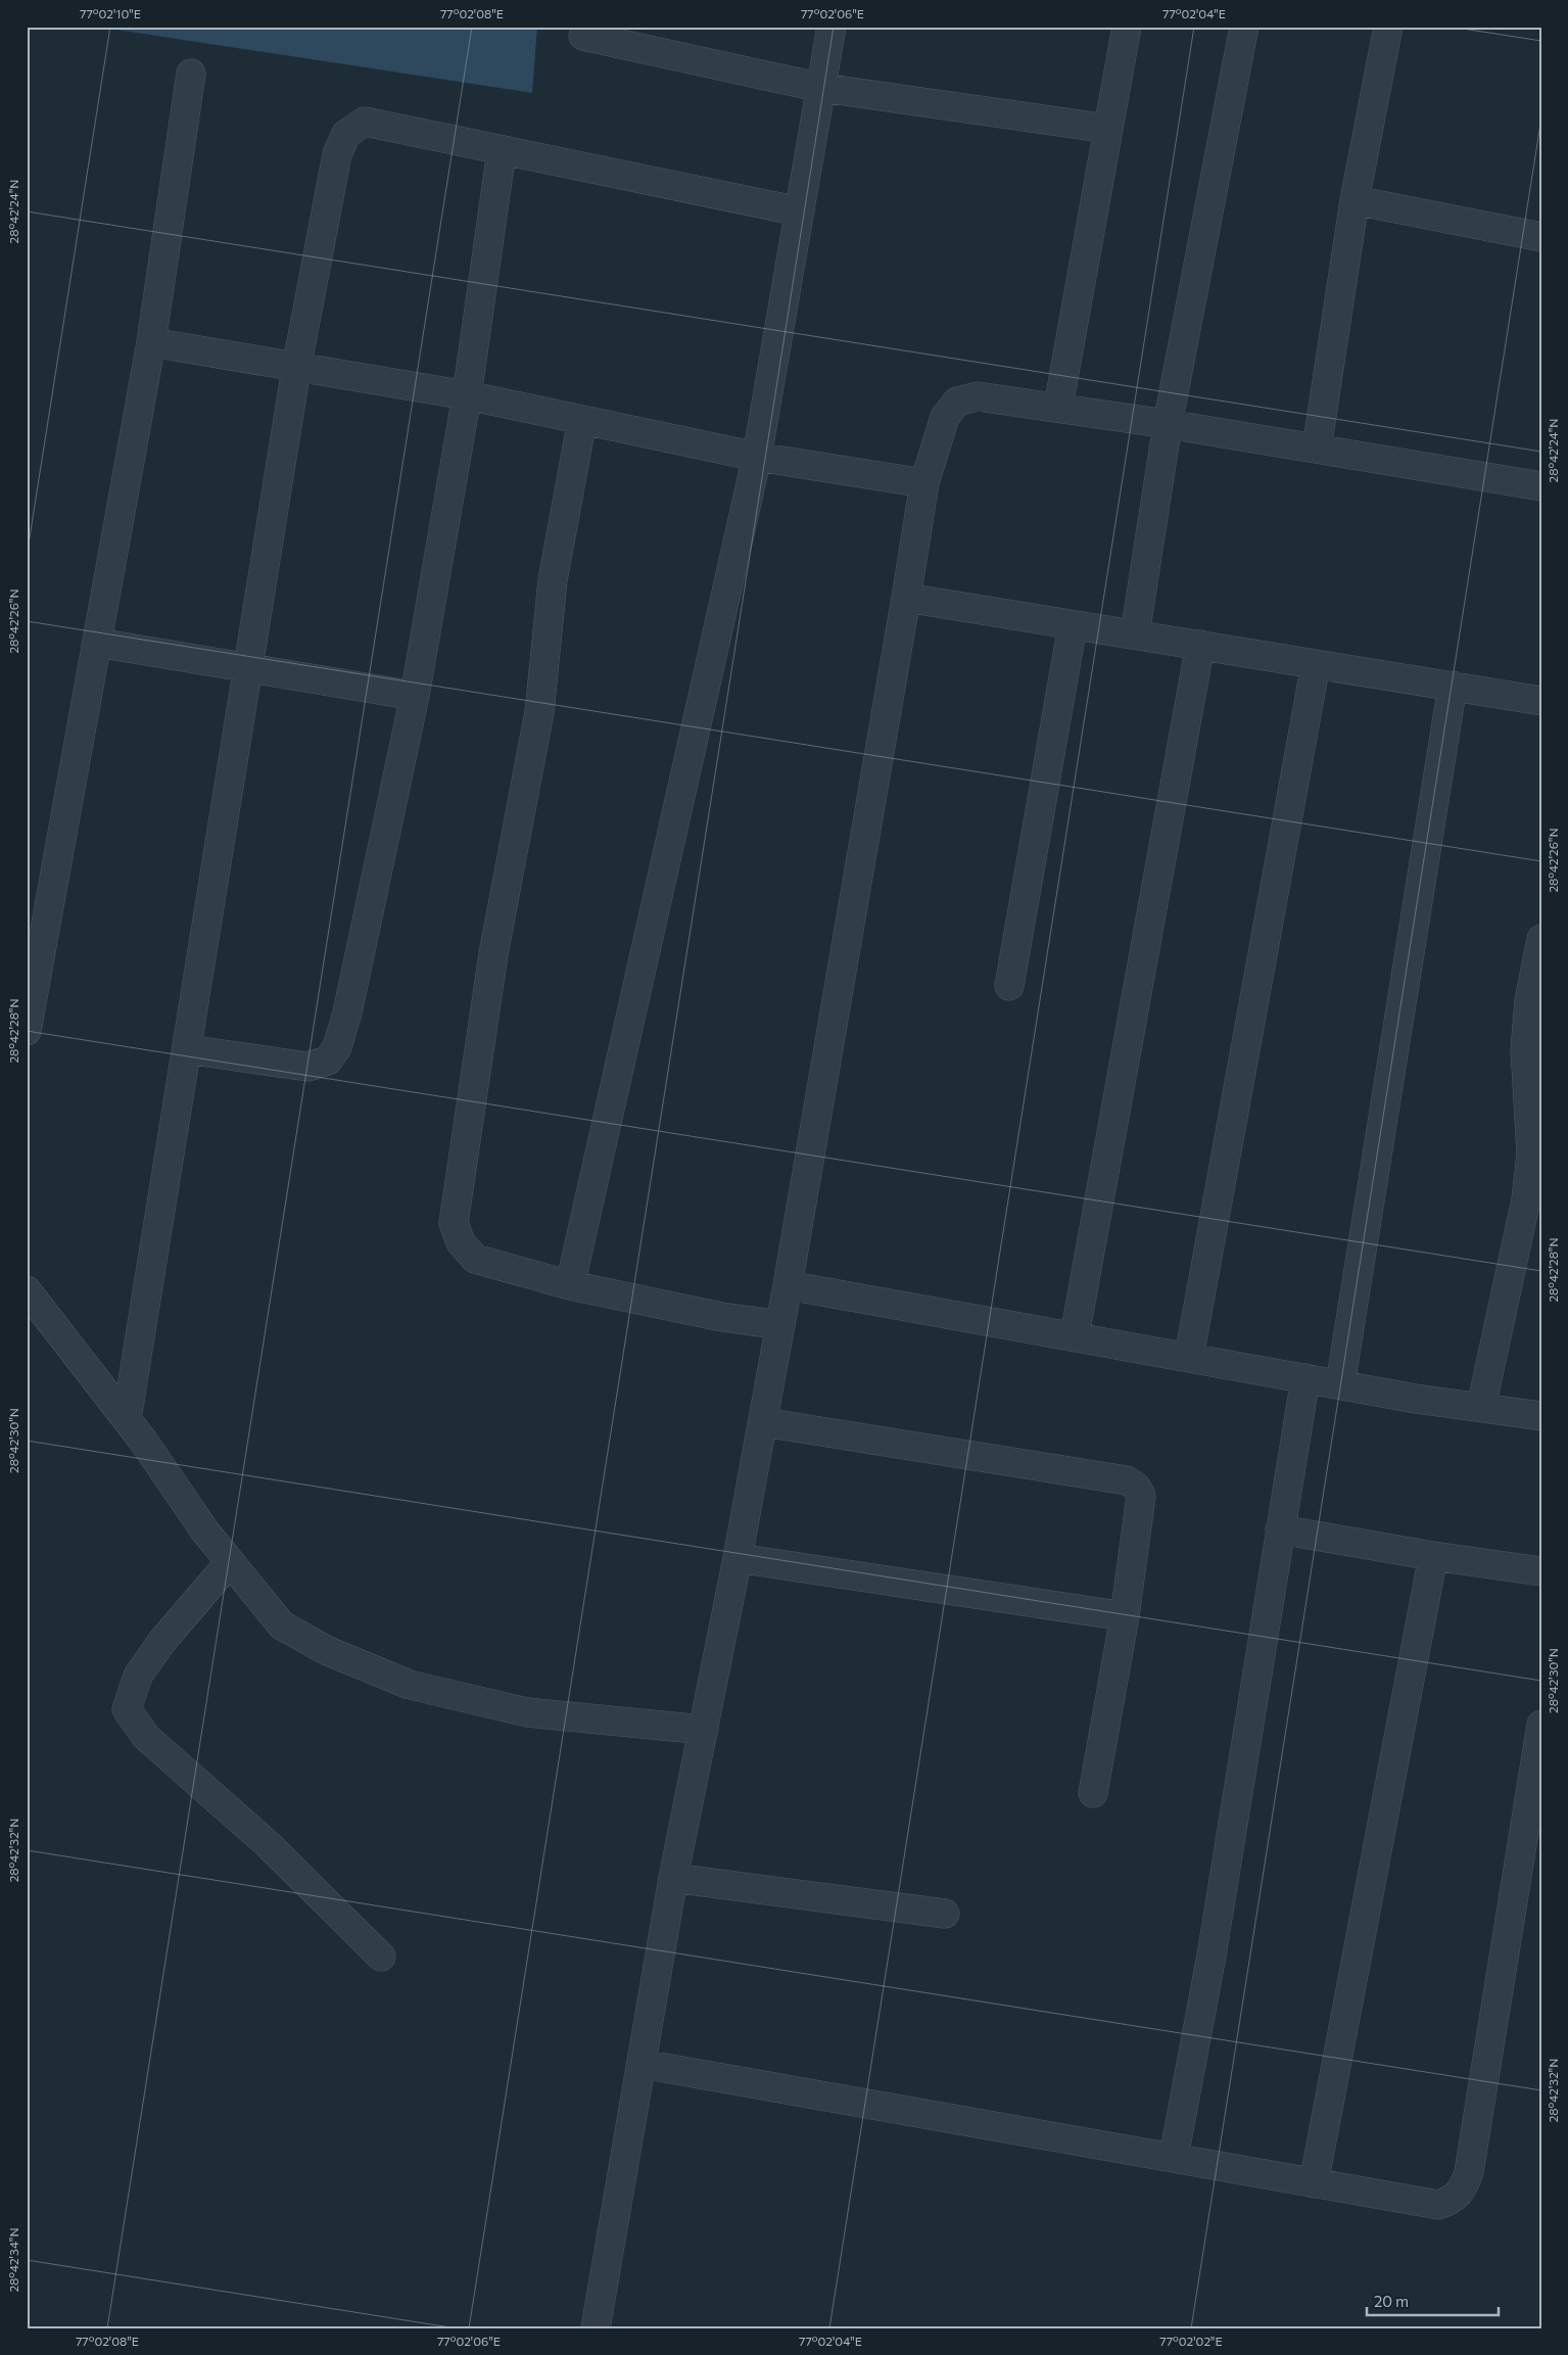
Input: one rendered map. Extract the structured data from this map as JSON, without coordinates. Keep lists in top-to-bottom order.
{
  "scale_bar": "20 m",
  "coordinates": [
    "77°02'10\"E",
    "77°02'08\"E",
    "77°02'06\"E",
    "77°02'04\"E",
    "28°42'24\"N",
    "28°42'26\"N",
    "28°42'28\"N",
    "28°42'30\"N",
    "28°42'32\"N",
    "28°42'34\"N",
    "77°02'02\"E"
  ]
}
